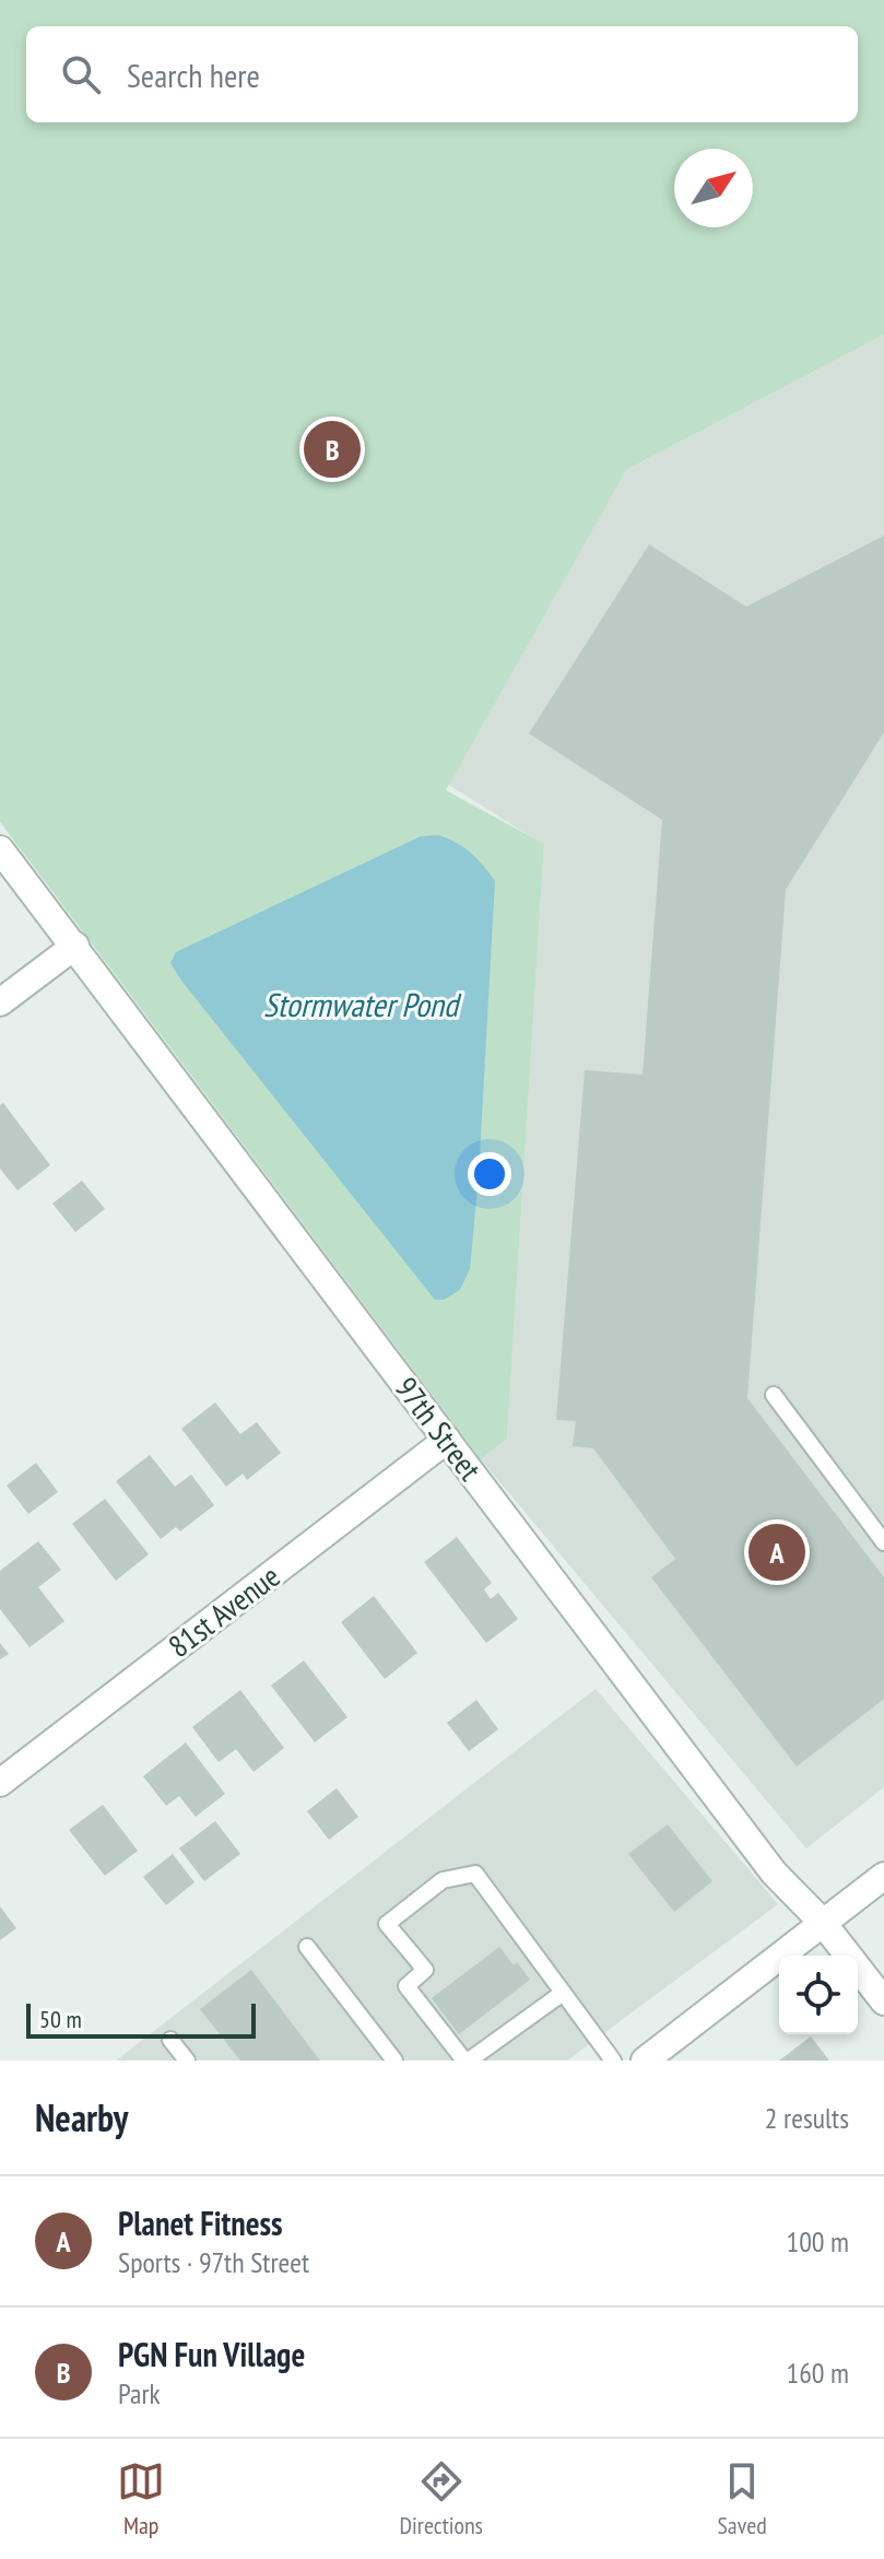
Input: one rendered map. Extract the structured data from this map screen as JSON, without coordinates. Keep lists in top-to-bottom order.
{
  "streets": {
    "street": ["97th Street", "81st Avenue"]
  },
  "crossings": [
    ["97th Street", "81st Avenue"]
  ],
  "water": ["Stormwater Pond"],
  "scale_bar": "50 m",
  "north": "top right",
  "page": {
    "search": "Search here",
    "pins": ["B", "A"],
    "scale": "50 m",
    "heading": ["Nearby", "2 results"],
    "list": [
      {
        "mark": "A",
        "name": "Planet Fitness",
        "note": "Sports · 97th Street",
        "value": "100 m"
      },
      {
        "mark": "B",
        "name": "PGN Fun Village",
        "note": "Park",
        "value": "160 m"
      }
    ],
    "nav": ["Map", "Directions", "Saved"]
  }
}
